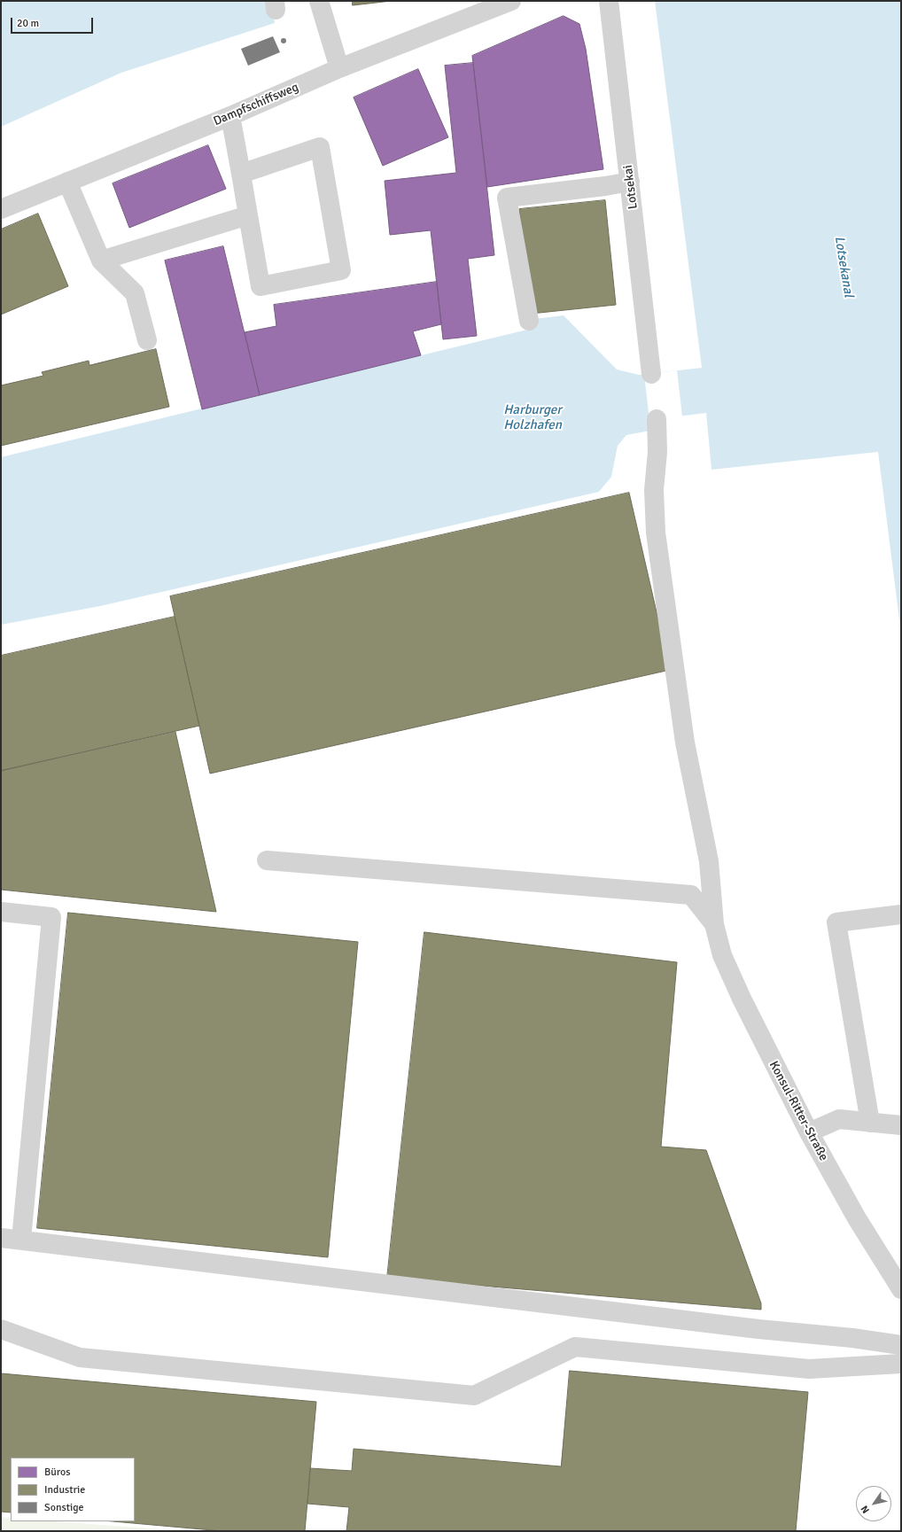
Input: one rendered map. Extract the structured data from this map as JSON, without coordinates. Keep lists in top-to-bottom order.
{
  "streets": {
    "street": ["Dampfschiffsweg", "Lotsekai", "Konsul-Ritter-Straße"]
  },
  "water": ["Lotsekanal", "Harburger Holzhafen"],
  "legend": ["Büros", "Industrie", "Sonstige"],
  "scale_bar": "20 m",
  "north": "bottom left"
}
